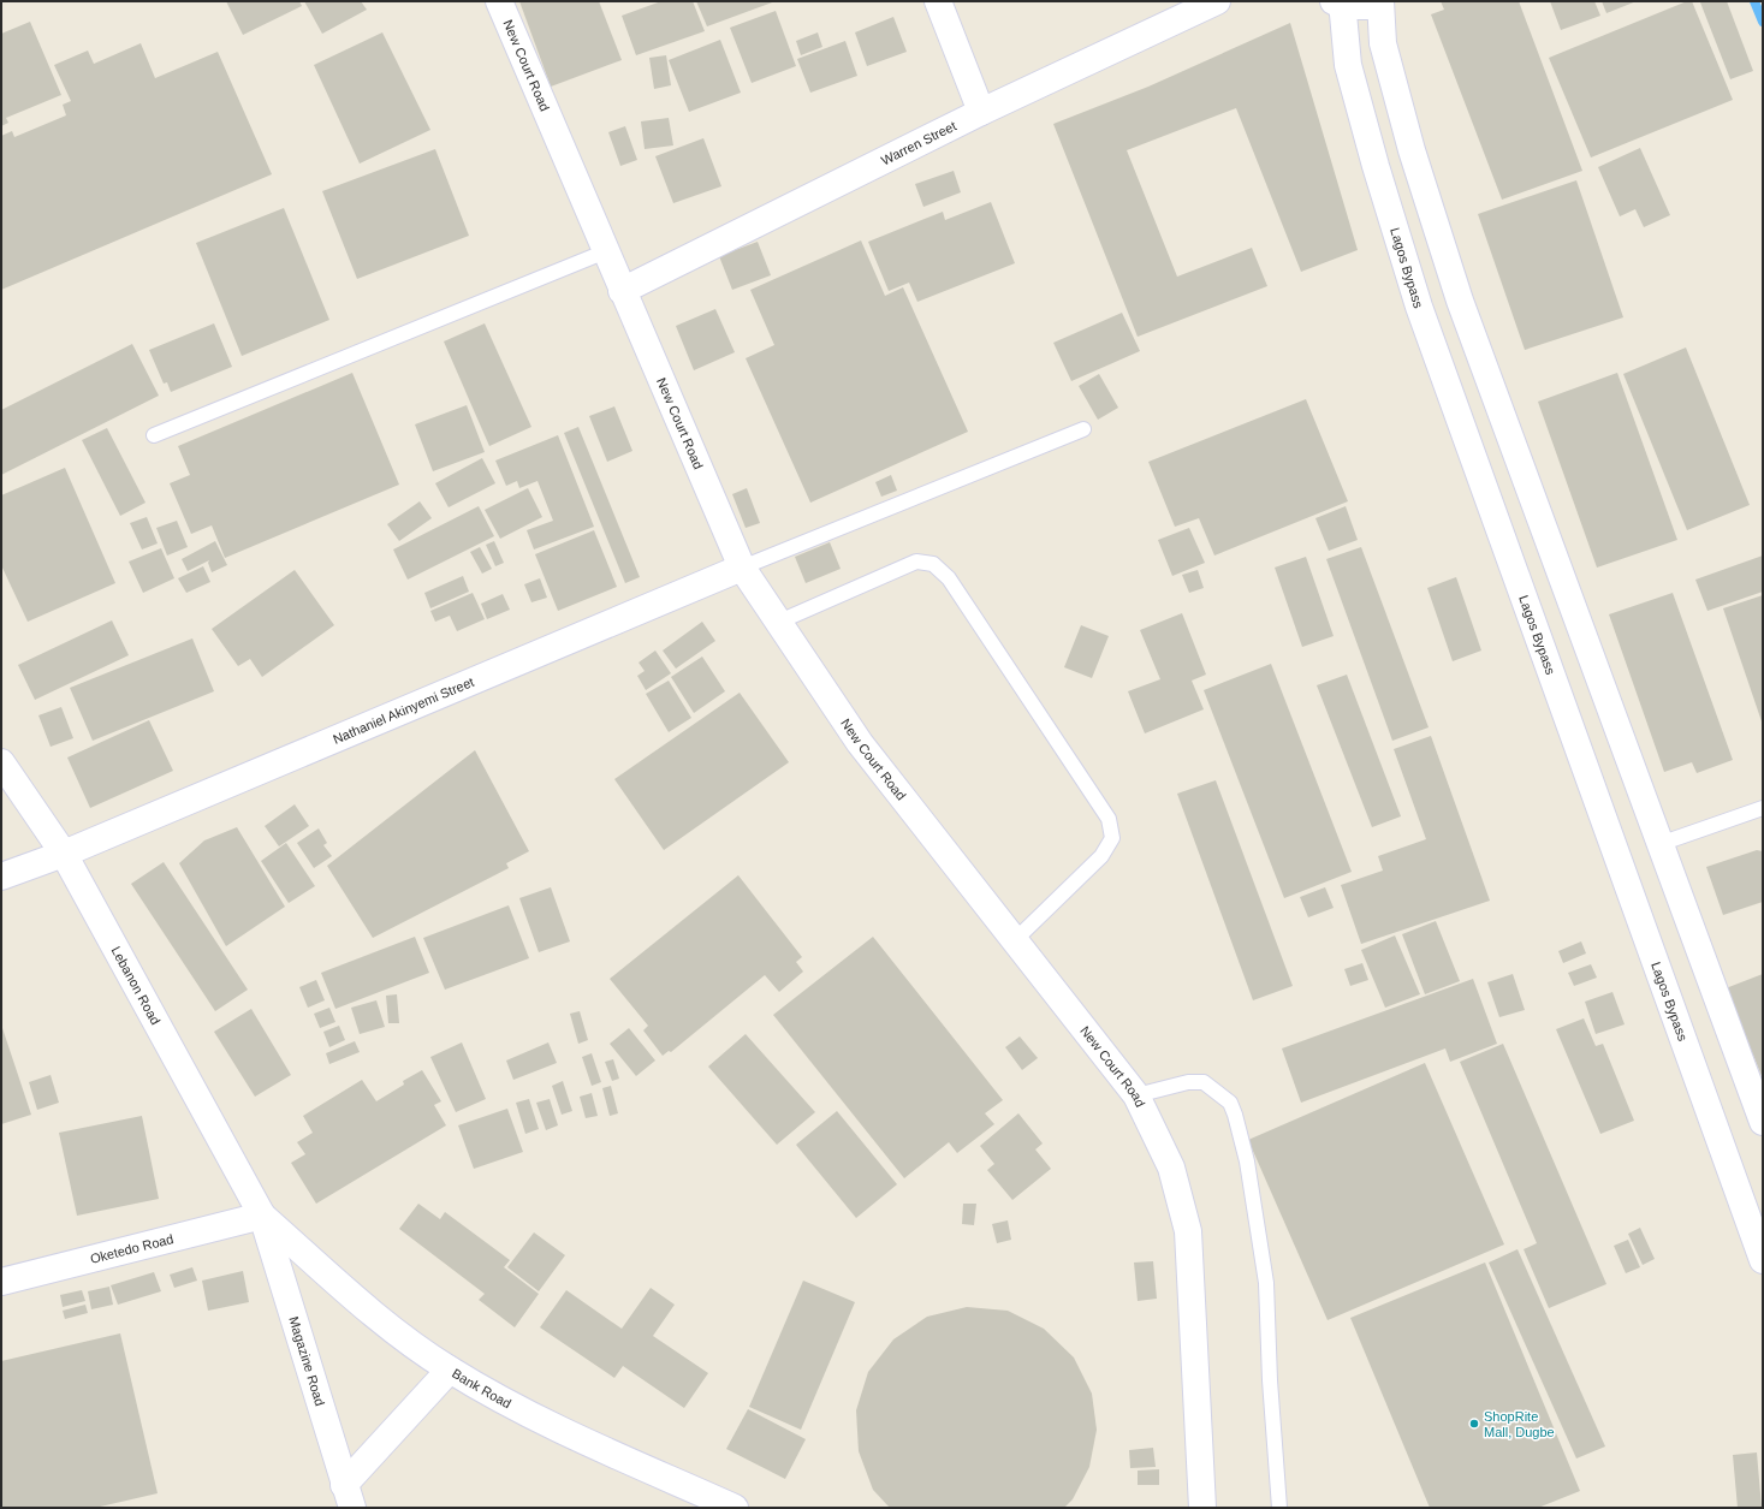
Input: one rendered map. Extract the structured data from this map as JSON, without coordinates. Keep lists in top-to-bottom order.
{
  "streets": {
    "street": [
      "New Court Road",
      "Warren Street",
      "Lagos Bypass",
      "Nathaniel Akinyemi Street",
      "Lebanon Road",
      "Oketedo Road",
      "Magazine Road",
      "Bank Road"
    ]
  },
  "crossings": [
    ["New Court Road", "Warren Street"],
    ["New Court Road", "Nathaniel Akinyemi Street"],
    ["Nathaniel Akinyemi Street", "Lebanon Road"],
    ["Lebanon Road", "Oketedo Road"],
    ["Lebanon Road", "Magazine Road"],
    ["Lebanon Road", "Bank Road"],
    ["Oketedo Road", "Magazine Road"],
    ["Oketedo Road", "Bank Road"],
    ["Magazine Road", "Bank Road"]
  ],
  "places": ["ShopRite Mall, Dugbe"]
}
